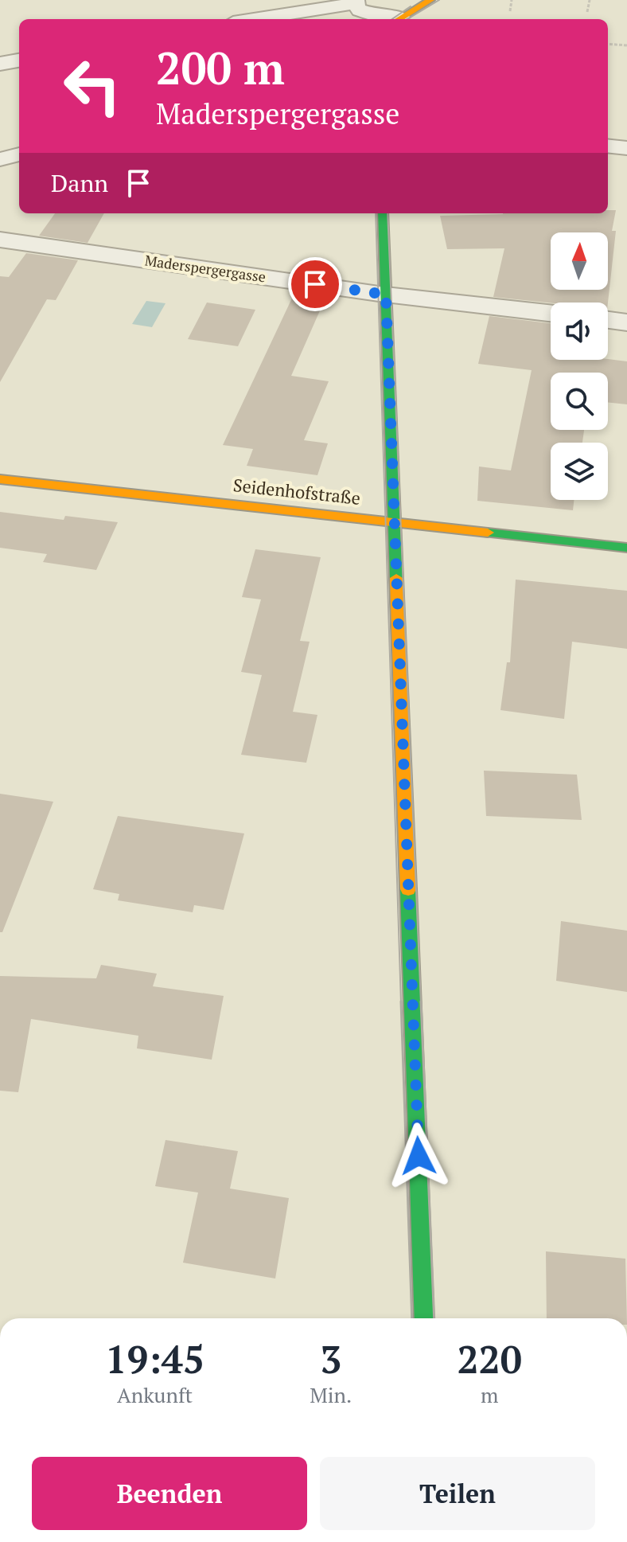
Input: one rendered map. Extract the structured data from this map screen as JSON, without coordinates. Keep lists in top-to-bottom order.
{
  "streets": {
    "street": ["Maderspergergasse", "Seidenhofstraße"]
  },
  "north": "top",
  "page": {
    "turn": ["200 m", "Maderspergergasse"],
    "then": "Dann",
    "eta": [
      "19:45",
      "Ankunft",
      "3",
      "Min.",
      "220",
      "m"
    ],
    "buttons": ["Beenden", "Teilen"]
  }
}
